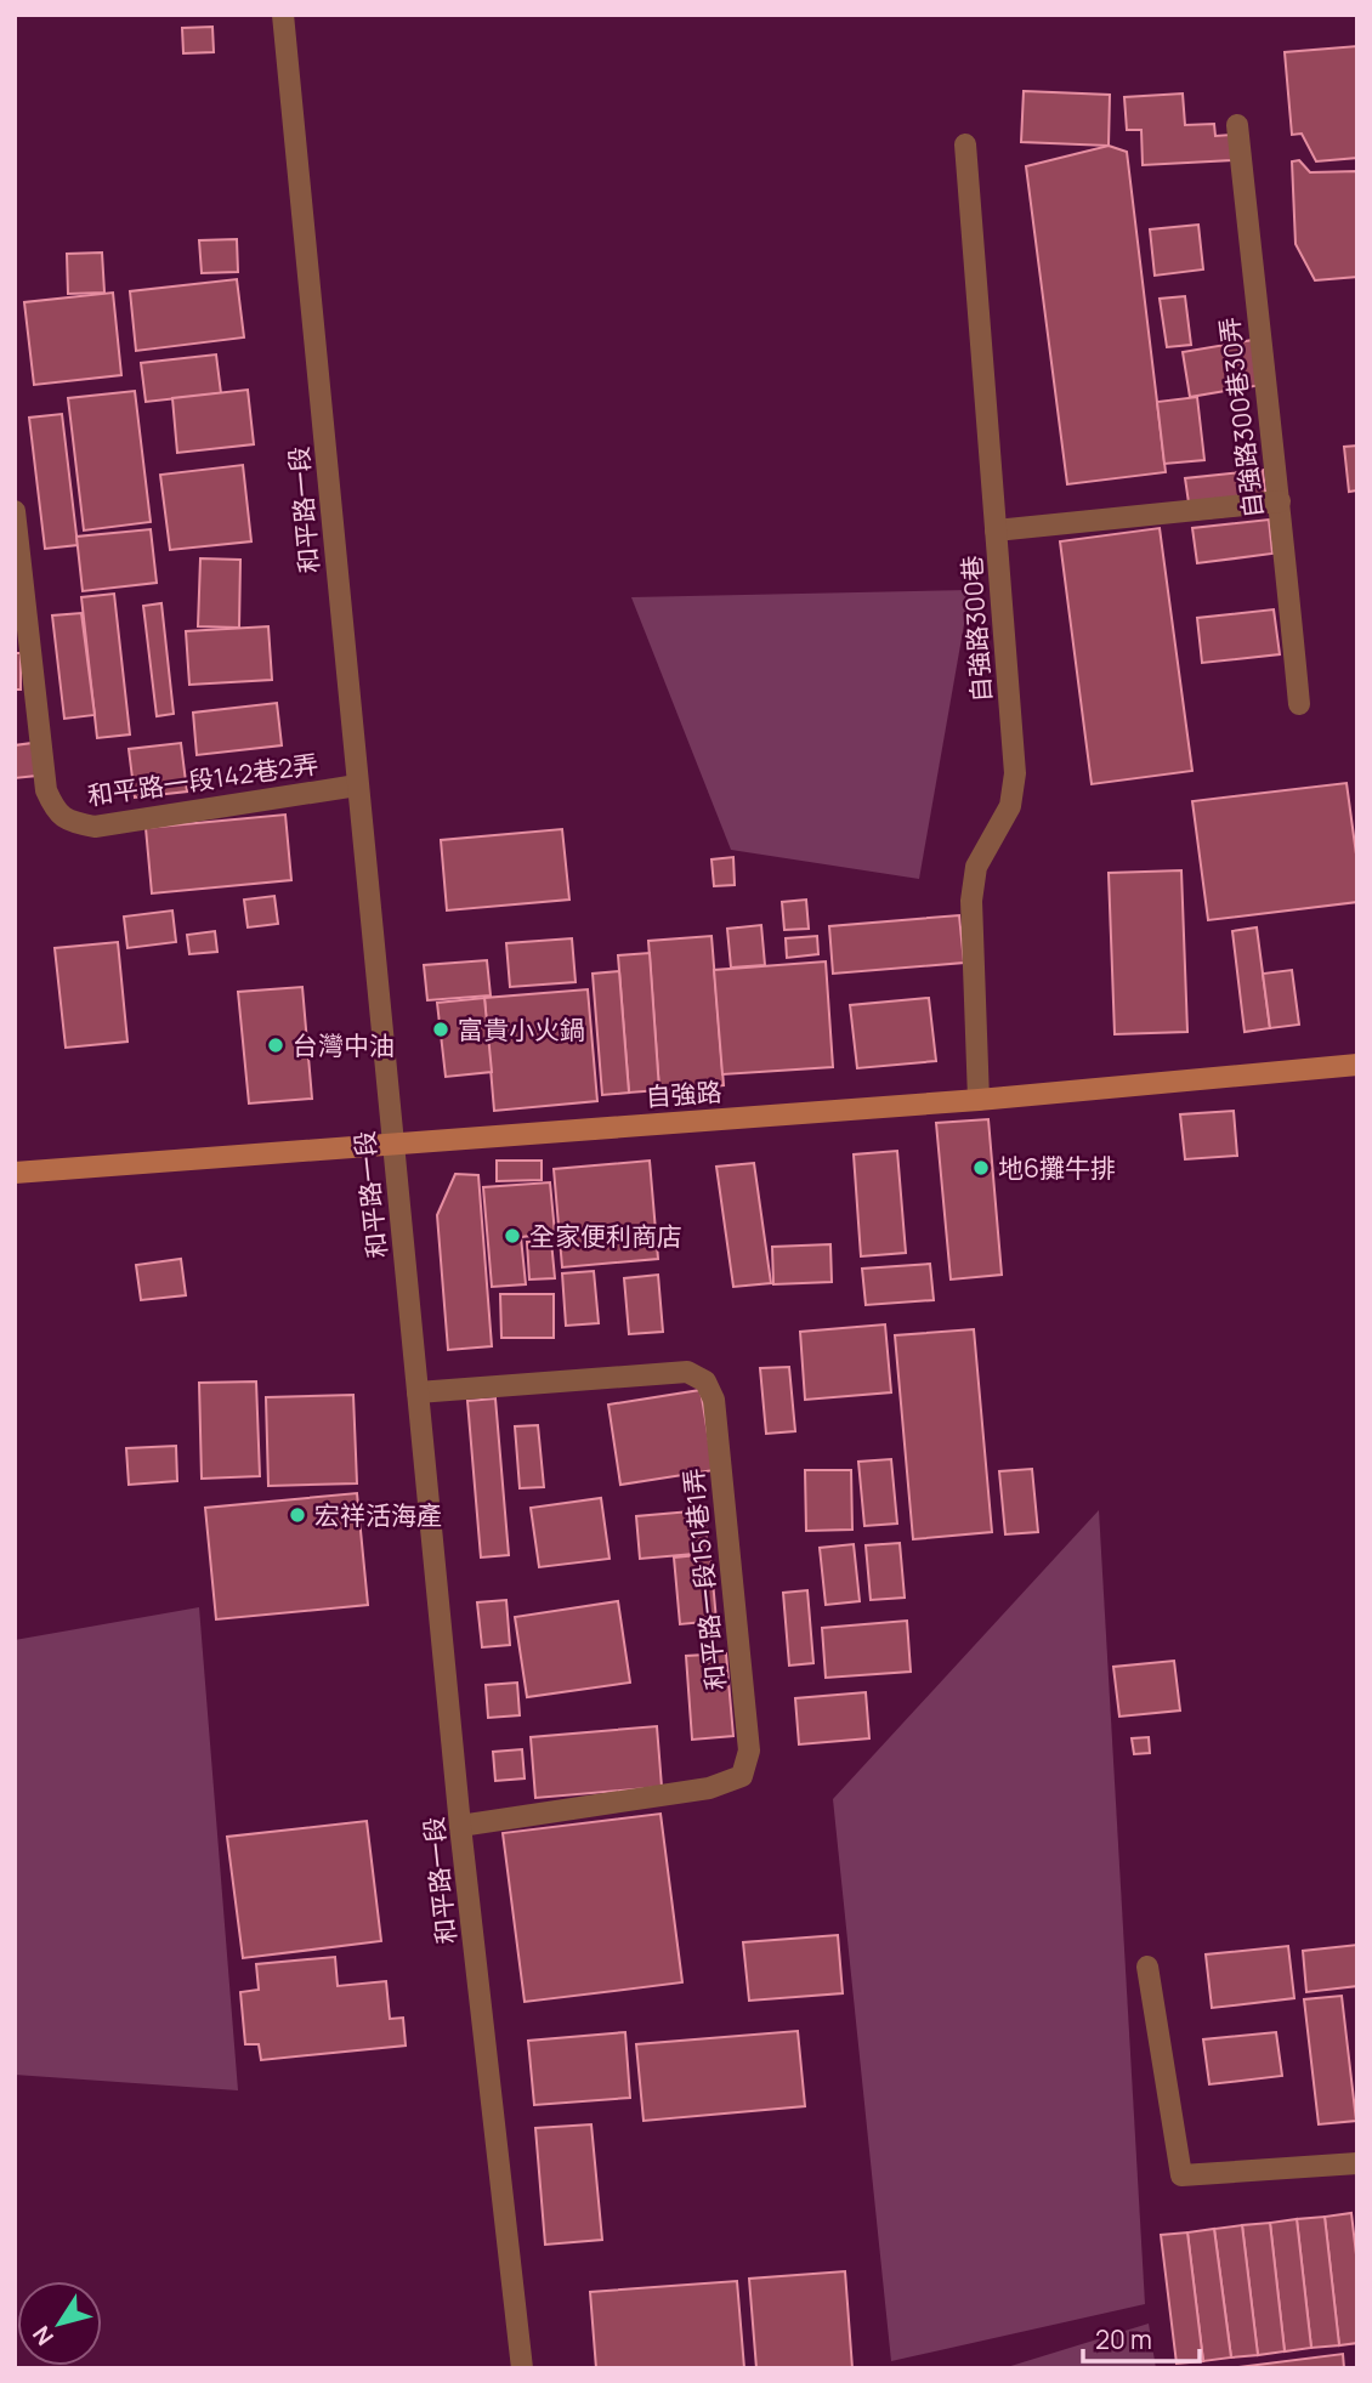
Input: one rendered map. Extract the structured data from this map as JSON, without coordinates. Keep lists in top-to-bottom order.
{
  "streets": {
    "street": [
      "自強路300巷30弄",
      "和平路一段",
      "自強路300巷",
      "和平路一段142巷2弄",
      "自強路",
      "和平路一段151巷1弄"
    ]
  },
  "crossings": [
    ["和平路一段", "和平路一段142巷2弄"],
    ["和平路一段", "自強路"],
    ["和平路一段", "和平路一段151巷1弄"],
    ["自強路300巷", "自強路"]
  ],
  "places": [
    "富貴小火鍋",
    "台灣中油",
    "地6攤牛排",
    "全家便利商店",
    "宏祥活海產"
  ],
  "scale_bar": "20 m",
  "north": "bottom left"
}
